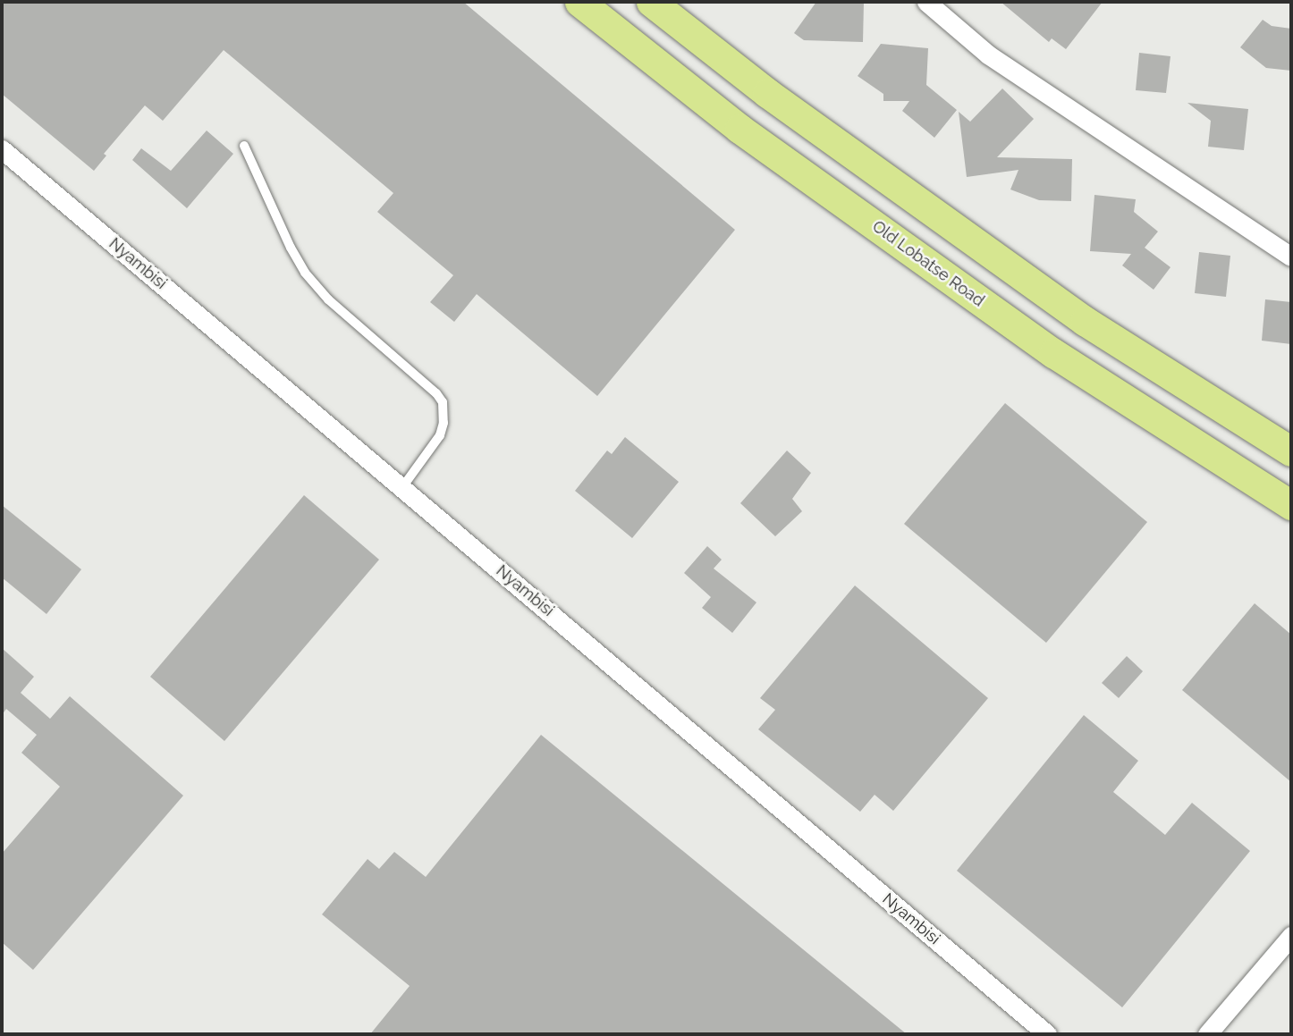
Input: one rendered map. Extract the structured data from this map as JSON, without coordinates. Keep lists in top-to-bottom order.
{
  "streets": {
    "main road": ["Old Lobatse Road"],
    "street": ["Nyambisi"]
  }
}
